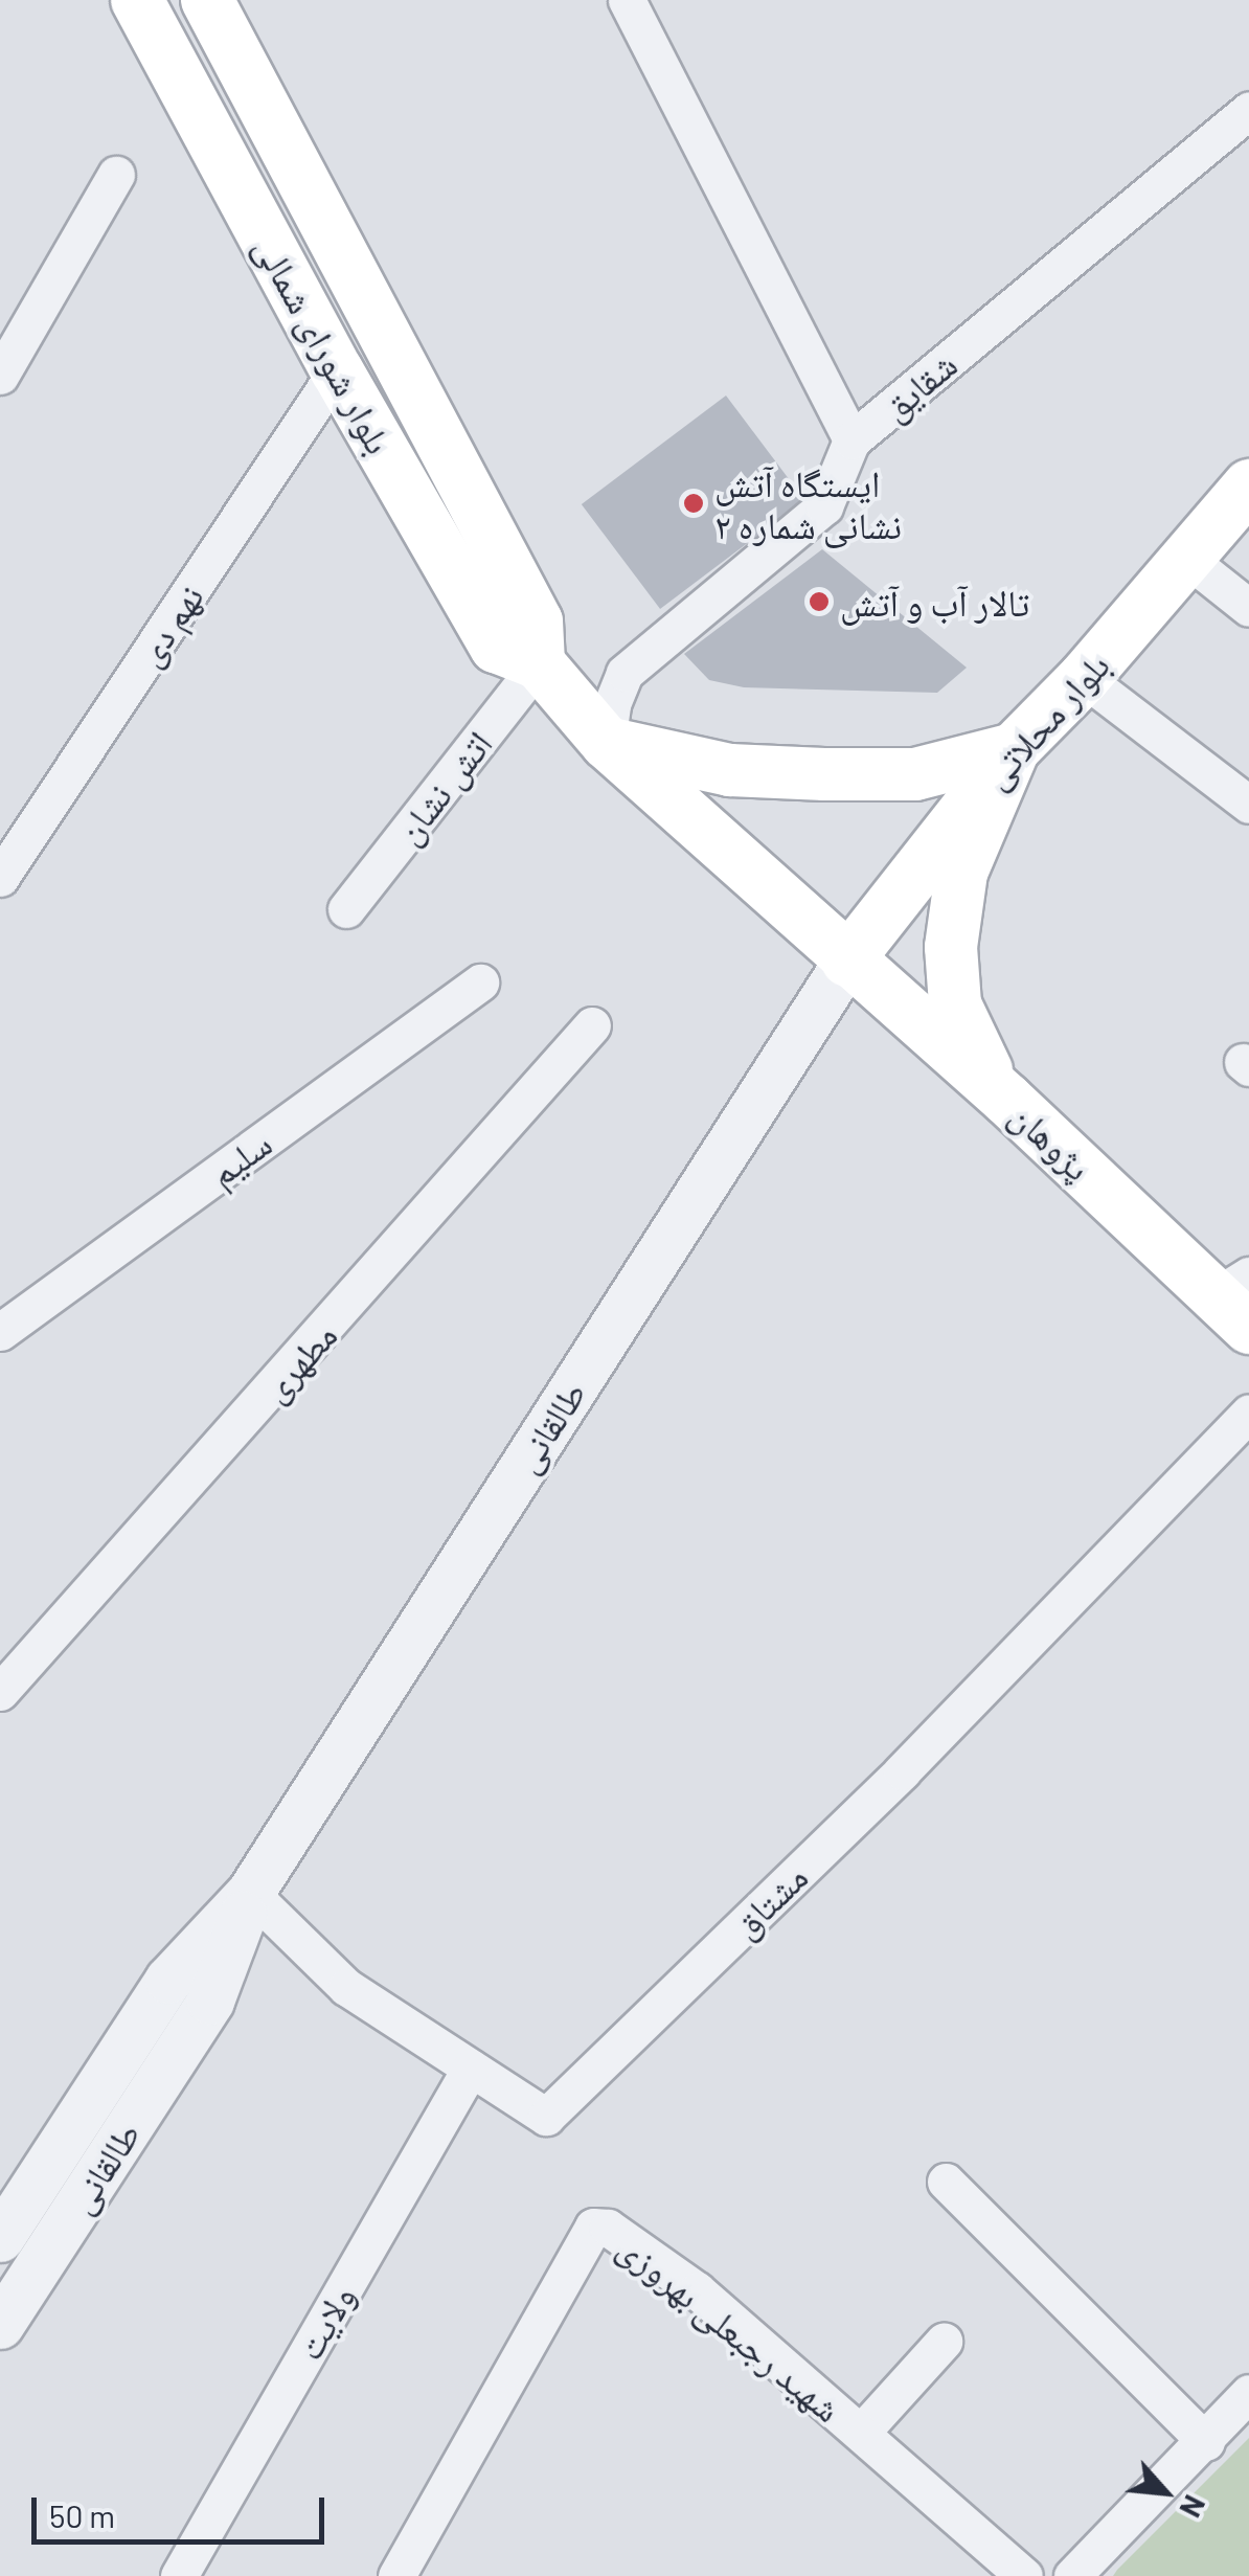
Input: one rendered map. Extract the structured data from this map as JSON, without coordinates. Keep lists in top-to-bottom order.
{
  "streets": {
    "main road": ["بلوار شورای شمالی", "بلوار محلاتی", "پژوهان"],
    "street": [
      "شقایق",
      "نهم دی",
      "اتش نشان",
      "سلیم",
      "مطهری",
      "طالقانی",
      "مشتاق",
      "ولایت",
      "شهید رجبعلی بهروزی"
    ]
  },
  "crossings": [
    ["بلوار شورای شمالی", "شقایق"],
    ["بلوار شورای شمالی", "نهم دی"],
    ["بلوار شورای شمالی", "بلوار محلاتی"],
    ["بلوار شورای شمالی", "اتش نشان"],
    ["بلوار شورای شمالی", "پژوهان"],
    ["بلوار شورای شمالی", "طالقانی"],
    ["بلوار محلاتی", "پژوهان"],
    ["بلوار محلاتی", "طالقانی"],
    ["پژوهان", "طالقانی"],
    ["طالقانی", "مشتاق"],
    ["مشتاق", "ولایت"]
  ],
  "places": ["ایستگاه آتش نشانی شماره ۲", "تالار آب و آتش"],
  "scale_bar": "50 m",
  "north": "bottom right"
}
